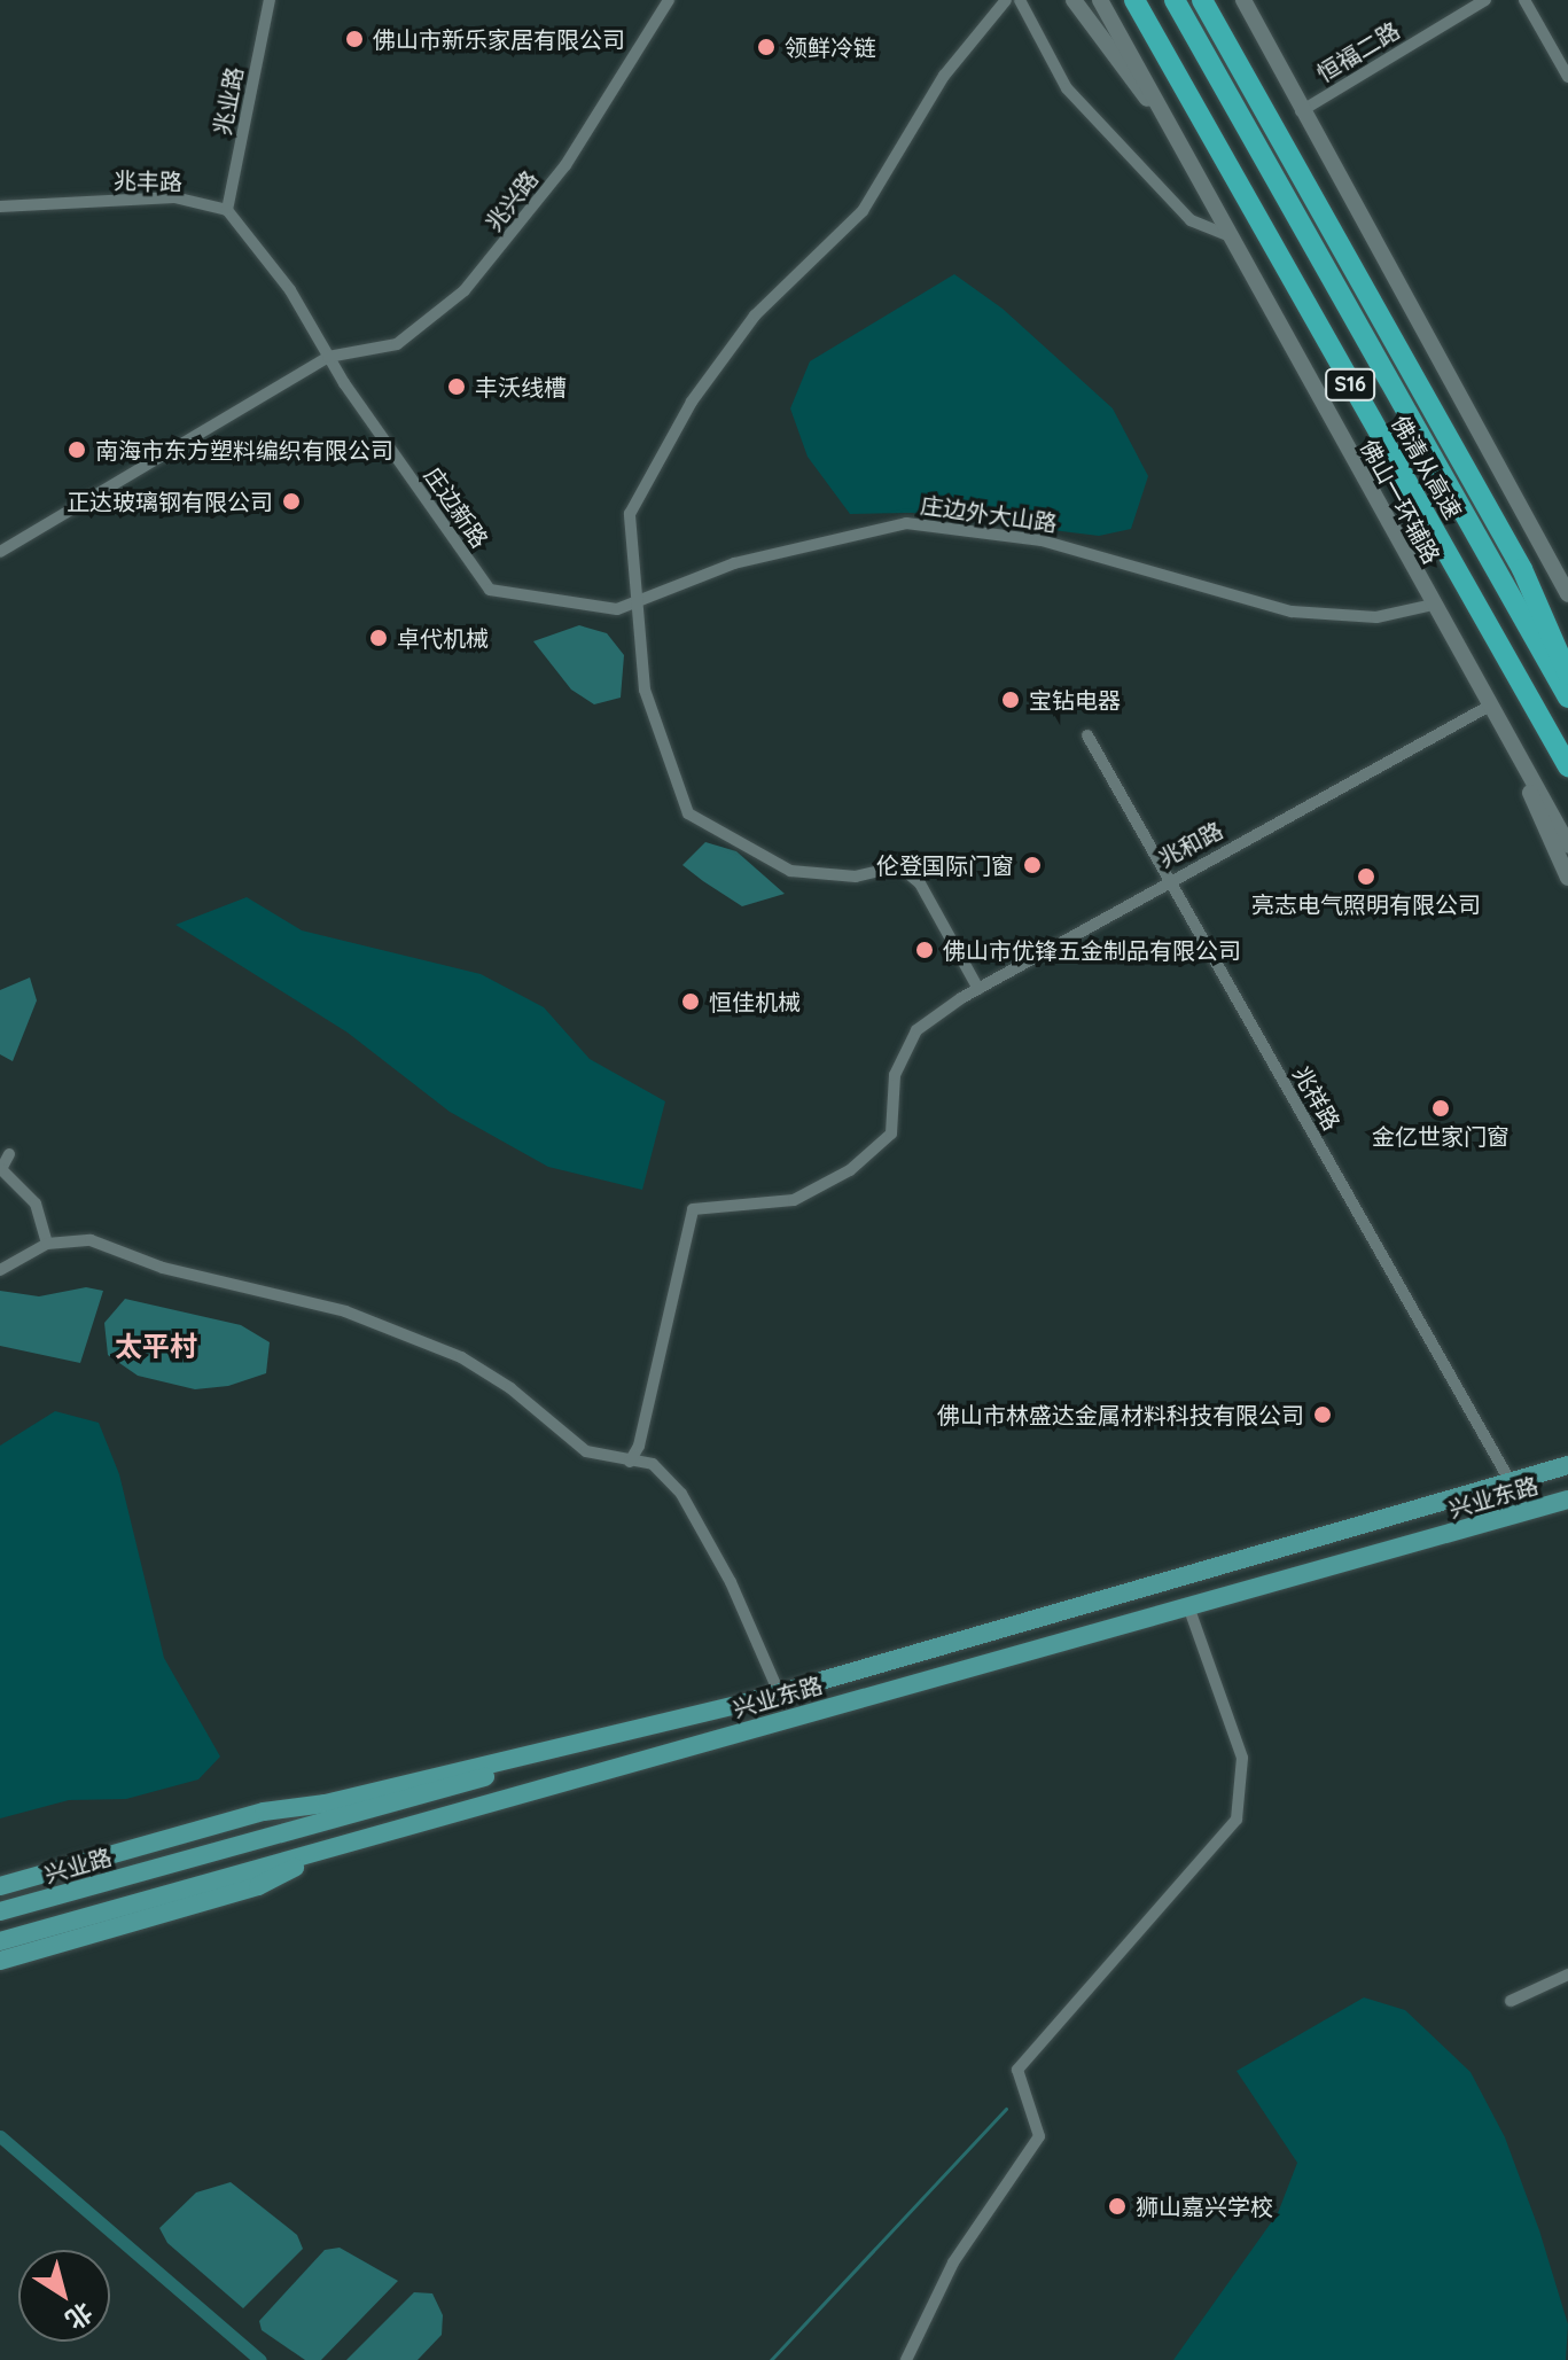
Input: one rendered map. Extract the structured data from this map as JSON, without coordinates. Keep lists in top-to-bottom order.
{
  "streets": {
    "highway": ["S16", "佛清从高速"],
    "main road": ["佛山一环辅路", "兴业东路", "兴业路"],
    "street": [
      "恒福二路",
      "兆业路",
      "兆丰路",
      "兆兴路",
      "庄边新路",
      "庄边外大山路",
      "兆和路",
      "兆祥路"
    ]
  },
  "crossings": [
    ["兆业路", "兆丰路"],
    ["兆兴路", "庄边新路"],
    ["佛山一环辅路", "庄边外大山路"],
    ["佛山一环辅路", "兆和路"],
    ["庄边新路", "庄边外大山路"],
    ["兆和路", "兆祥路"],
    ["兆祥路", "兴业东路"],
    ["兴业东路", "兴业路"]
  ],
  "districts": ["太平村"],
  "places": [
    "佛山市新乐家居有限公司",
    "领鲜冷链",
    "丰沃线槽",
    "南海市东方塑料编织有限公司",
    "正达玻璃钢有限公司",
    "卓代机械",
    "宝钻电器",
    "伦登国际门窗",
    "亮志电气照明有限公司",
    "佛山市优锋五金制品有限公司",
    "恒佳机械",
    "金亿世家门窗",
    "佛山市林盛达金属材料科技有限公司",
    "狮山嘉兴学校"
  ],
  "north": "bottom right"
}
